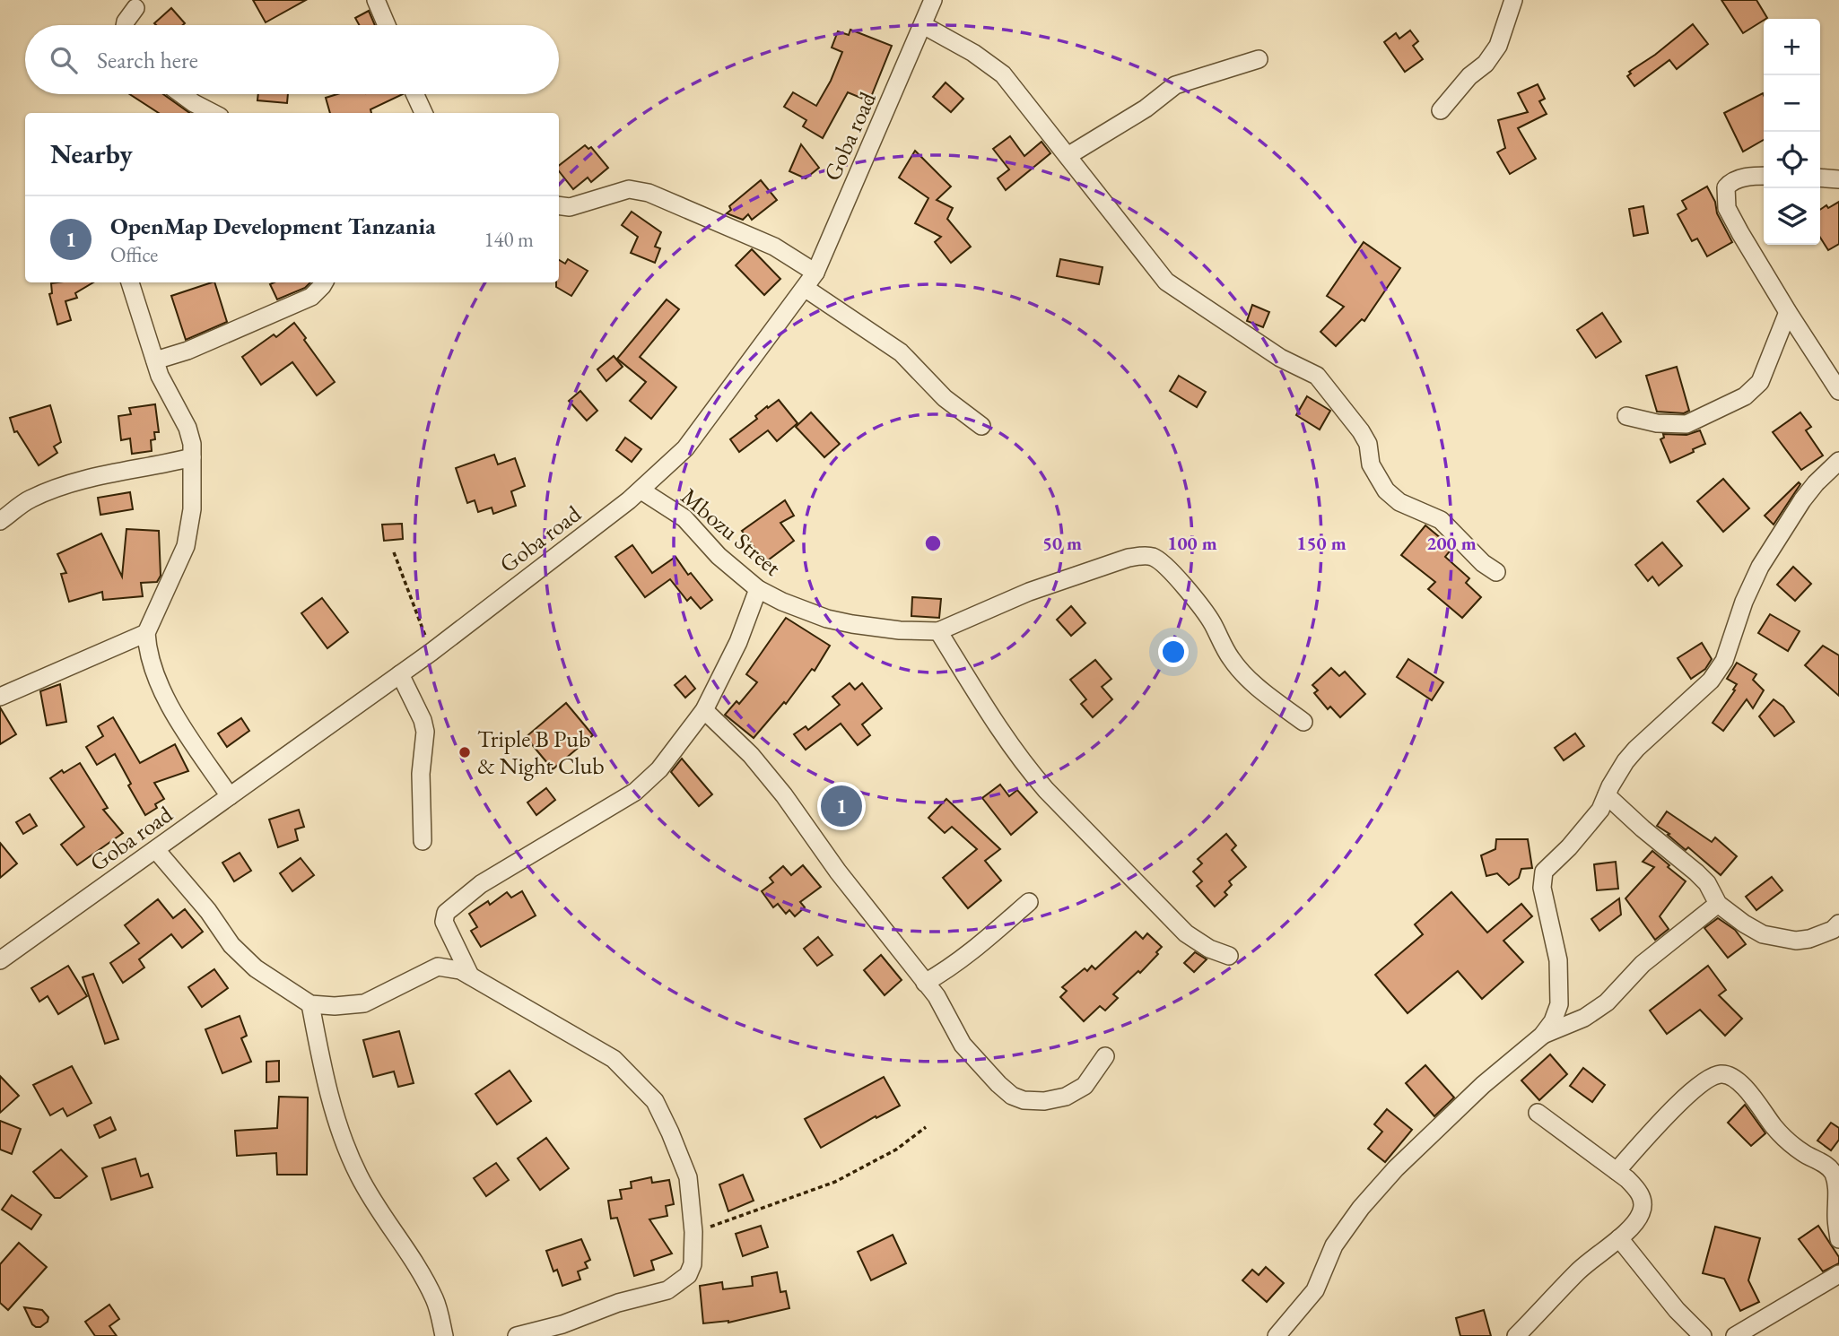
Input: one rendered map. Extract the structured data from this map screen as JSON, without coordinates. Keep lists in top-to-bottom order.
{
  "streets": {
    "street": ["Goba road", "Mbozu Street"]
  },
  "crossings": [
    ["Goba road", "Mbozu Street"]
  ],
  "places": ["Triple B Pub & Night Club"],
  "page": {
    "map_buttons": ["+", "−"],
    "search": "Search here",
    "heading": "Nearby",
    "list": [
      {
        "mark": "1",
        "name": "OpenMap Development Tanzania",
        "note": "Office",
        "value": "140 m"
      }
    ],
    "pins": "1"
  },
  "rings": [
    "50 m",
    "100 m",
    "150 m",
    "200 m"
  ]
}
